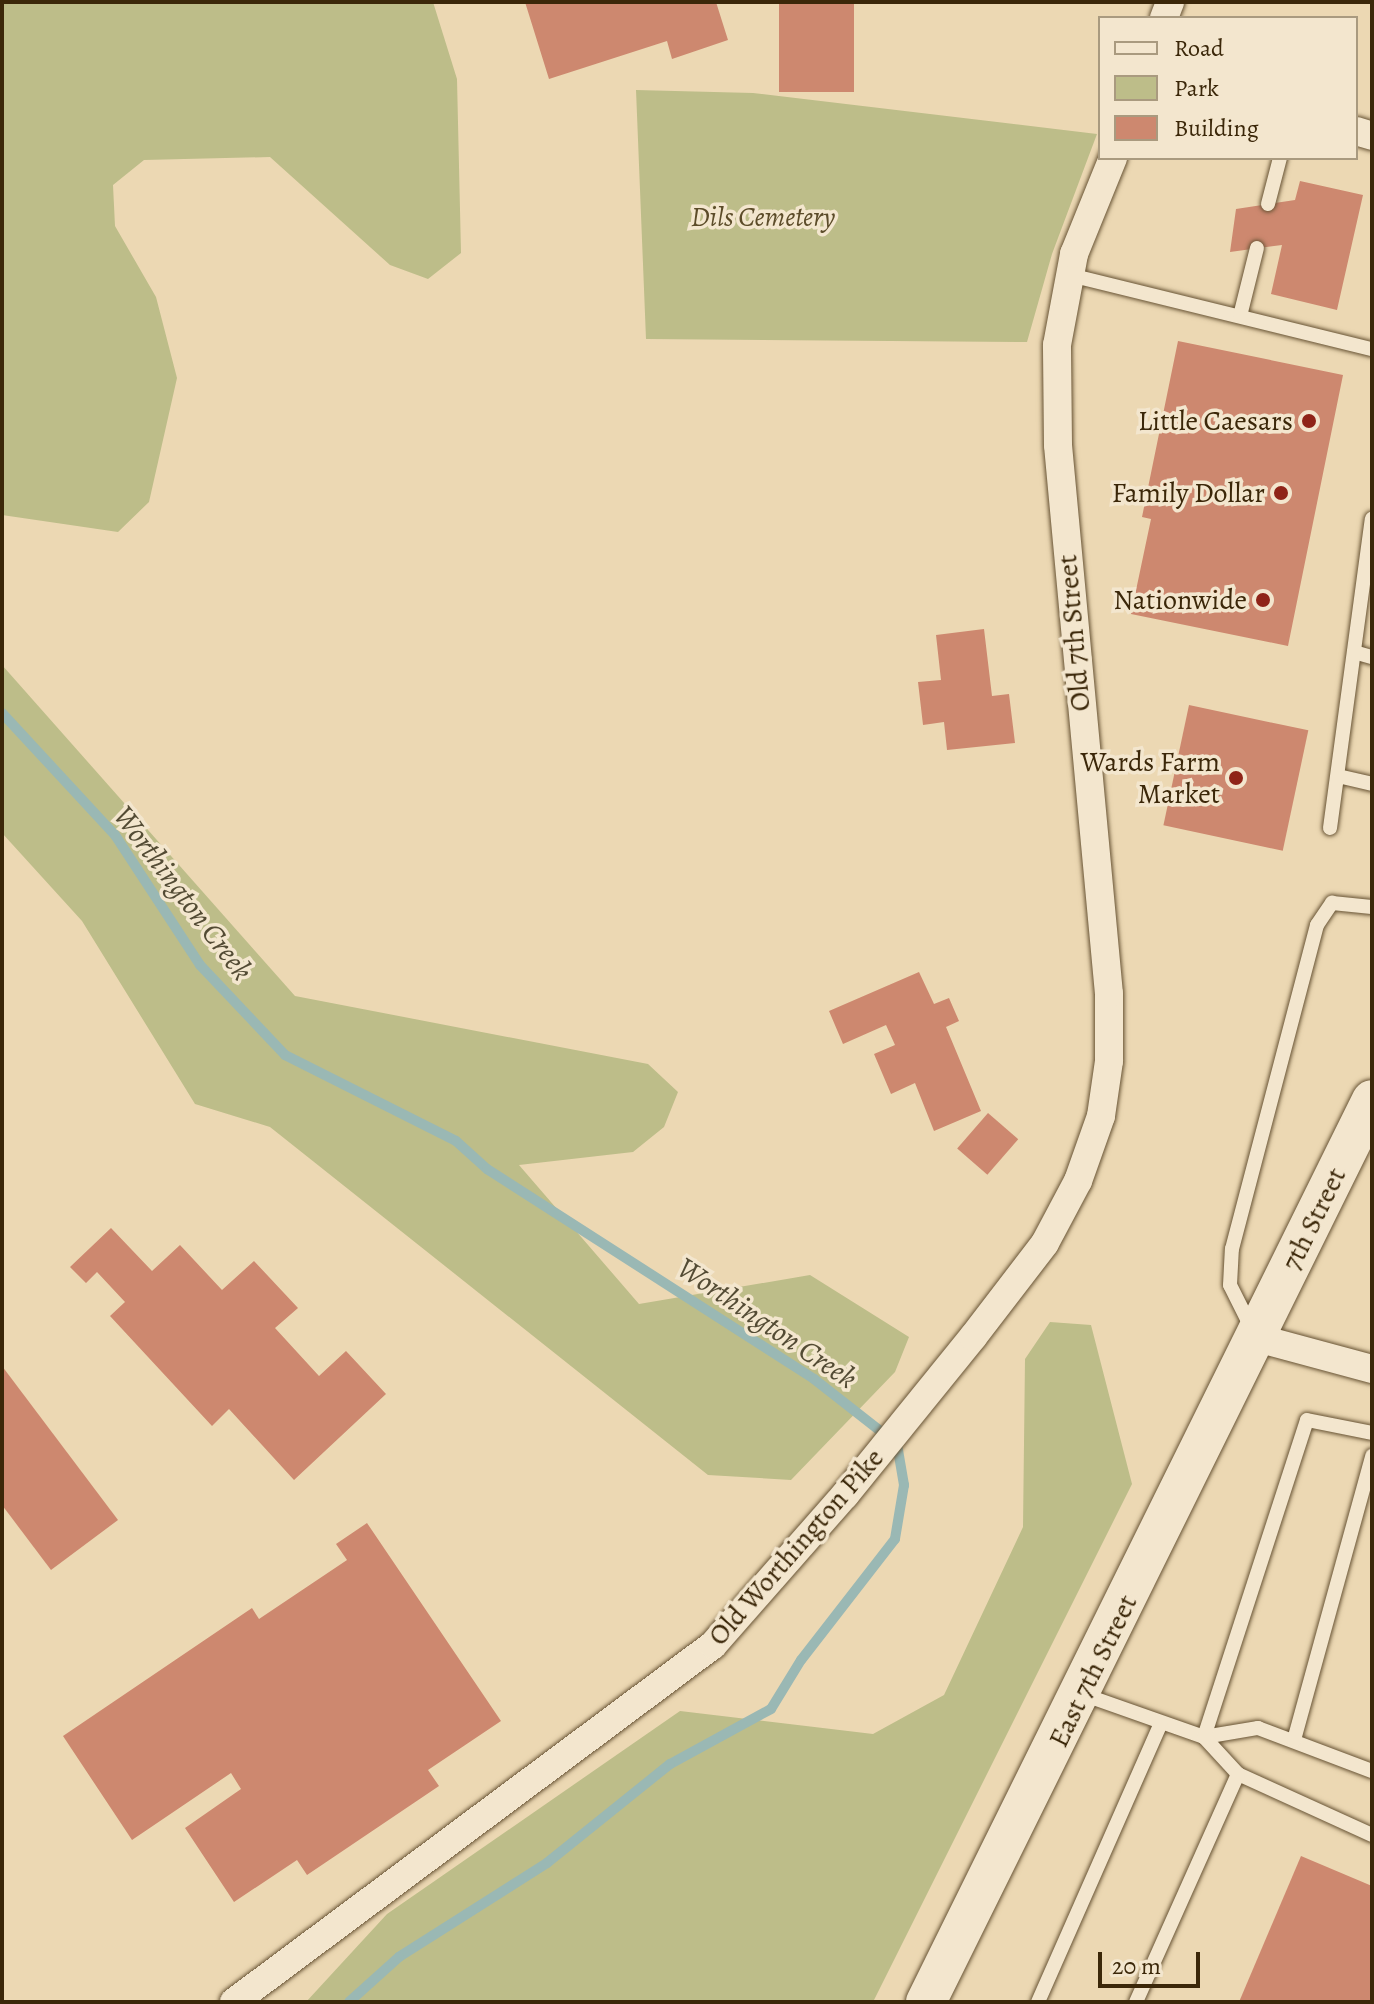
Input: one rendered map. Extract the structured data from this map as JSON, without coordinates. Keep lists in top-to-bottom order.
{
  "streets": {
    "main road": ["7th Street", "East 7th Street"],
    "street": ["Old 7th Street", "Old Worthington Pike"]
  },
  "crossings": [
    ["Old 7th Street", "Old Worthington Pike"],
    ["7th Street", "East 7th Street"]
  ],
  "water": ["Worthington Creek"],
  "parks": ["Dils Cemetery"],
  "places": [
    "Little Caesars",
    "Family Dollar",
    "Nationwide",
    "Wards Farm Market"
  ],
  "legend": ["Road", "Park", "Building"],
  "scale_bar": "20 m"
}
